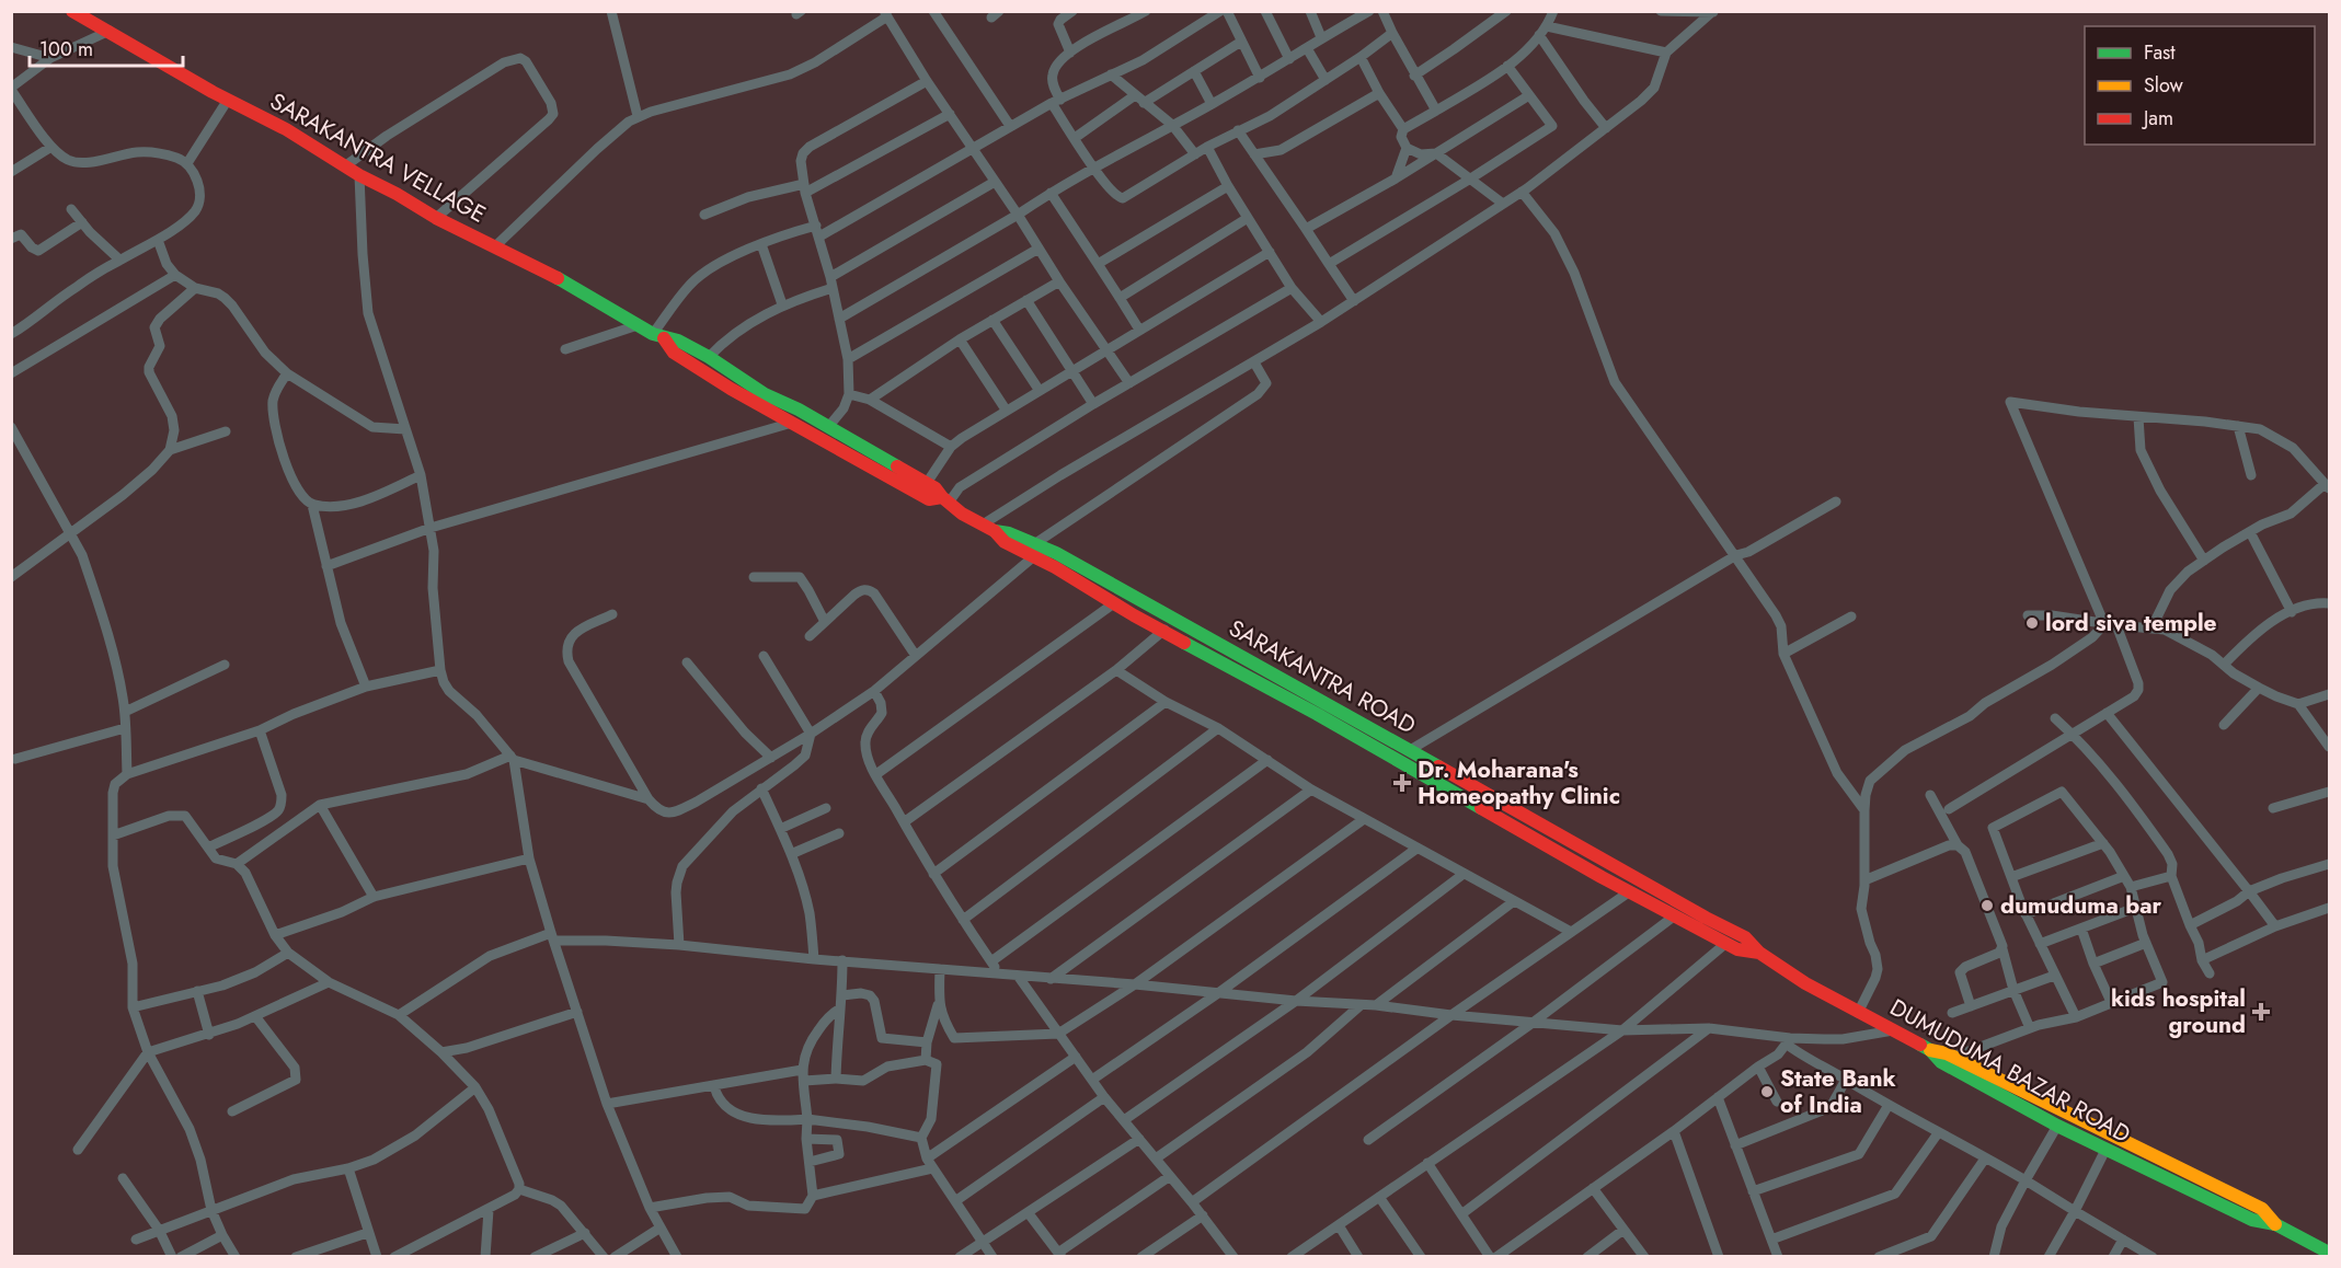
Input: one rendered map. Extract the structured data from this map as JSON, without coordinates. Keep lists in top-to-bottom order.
{
  "streets": {
    "street": ["SARAKANTRA VELLAGE", "SARAKANTRA ROAD", "DUMUDUMA BAZAR ROAD"]
  },
  "crossings": [
    ["SARAKANTRA VELLAGE", "SARAKANTRA ROAD"],
    ["SARAKANTRA ROAD", "DUMUDUMA BAZAR ROAD"]
  ],
  "places": {
    "other": ["lord siva temple", "dumuduma bar", "State Bank of India"],
    "health": ["Dr. Moharana's Homeopathy Clinic", "kids hospital ground"]
  },
  "legend": ["Fast", "Slow", "Jam"],
  "scale_bar": "100 m"
}
